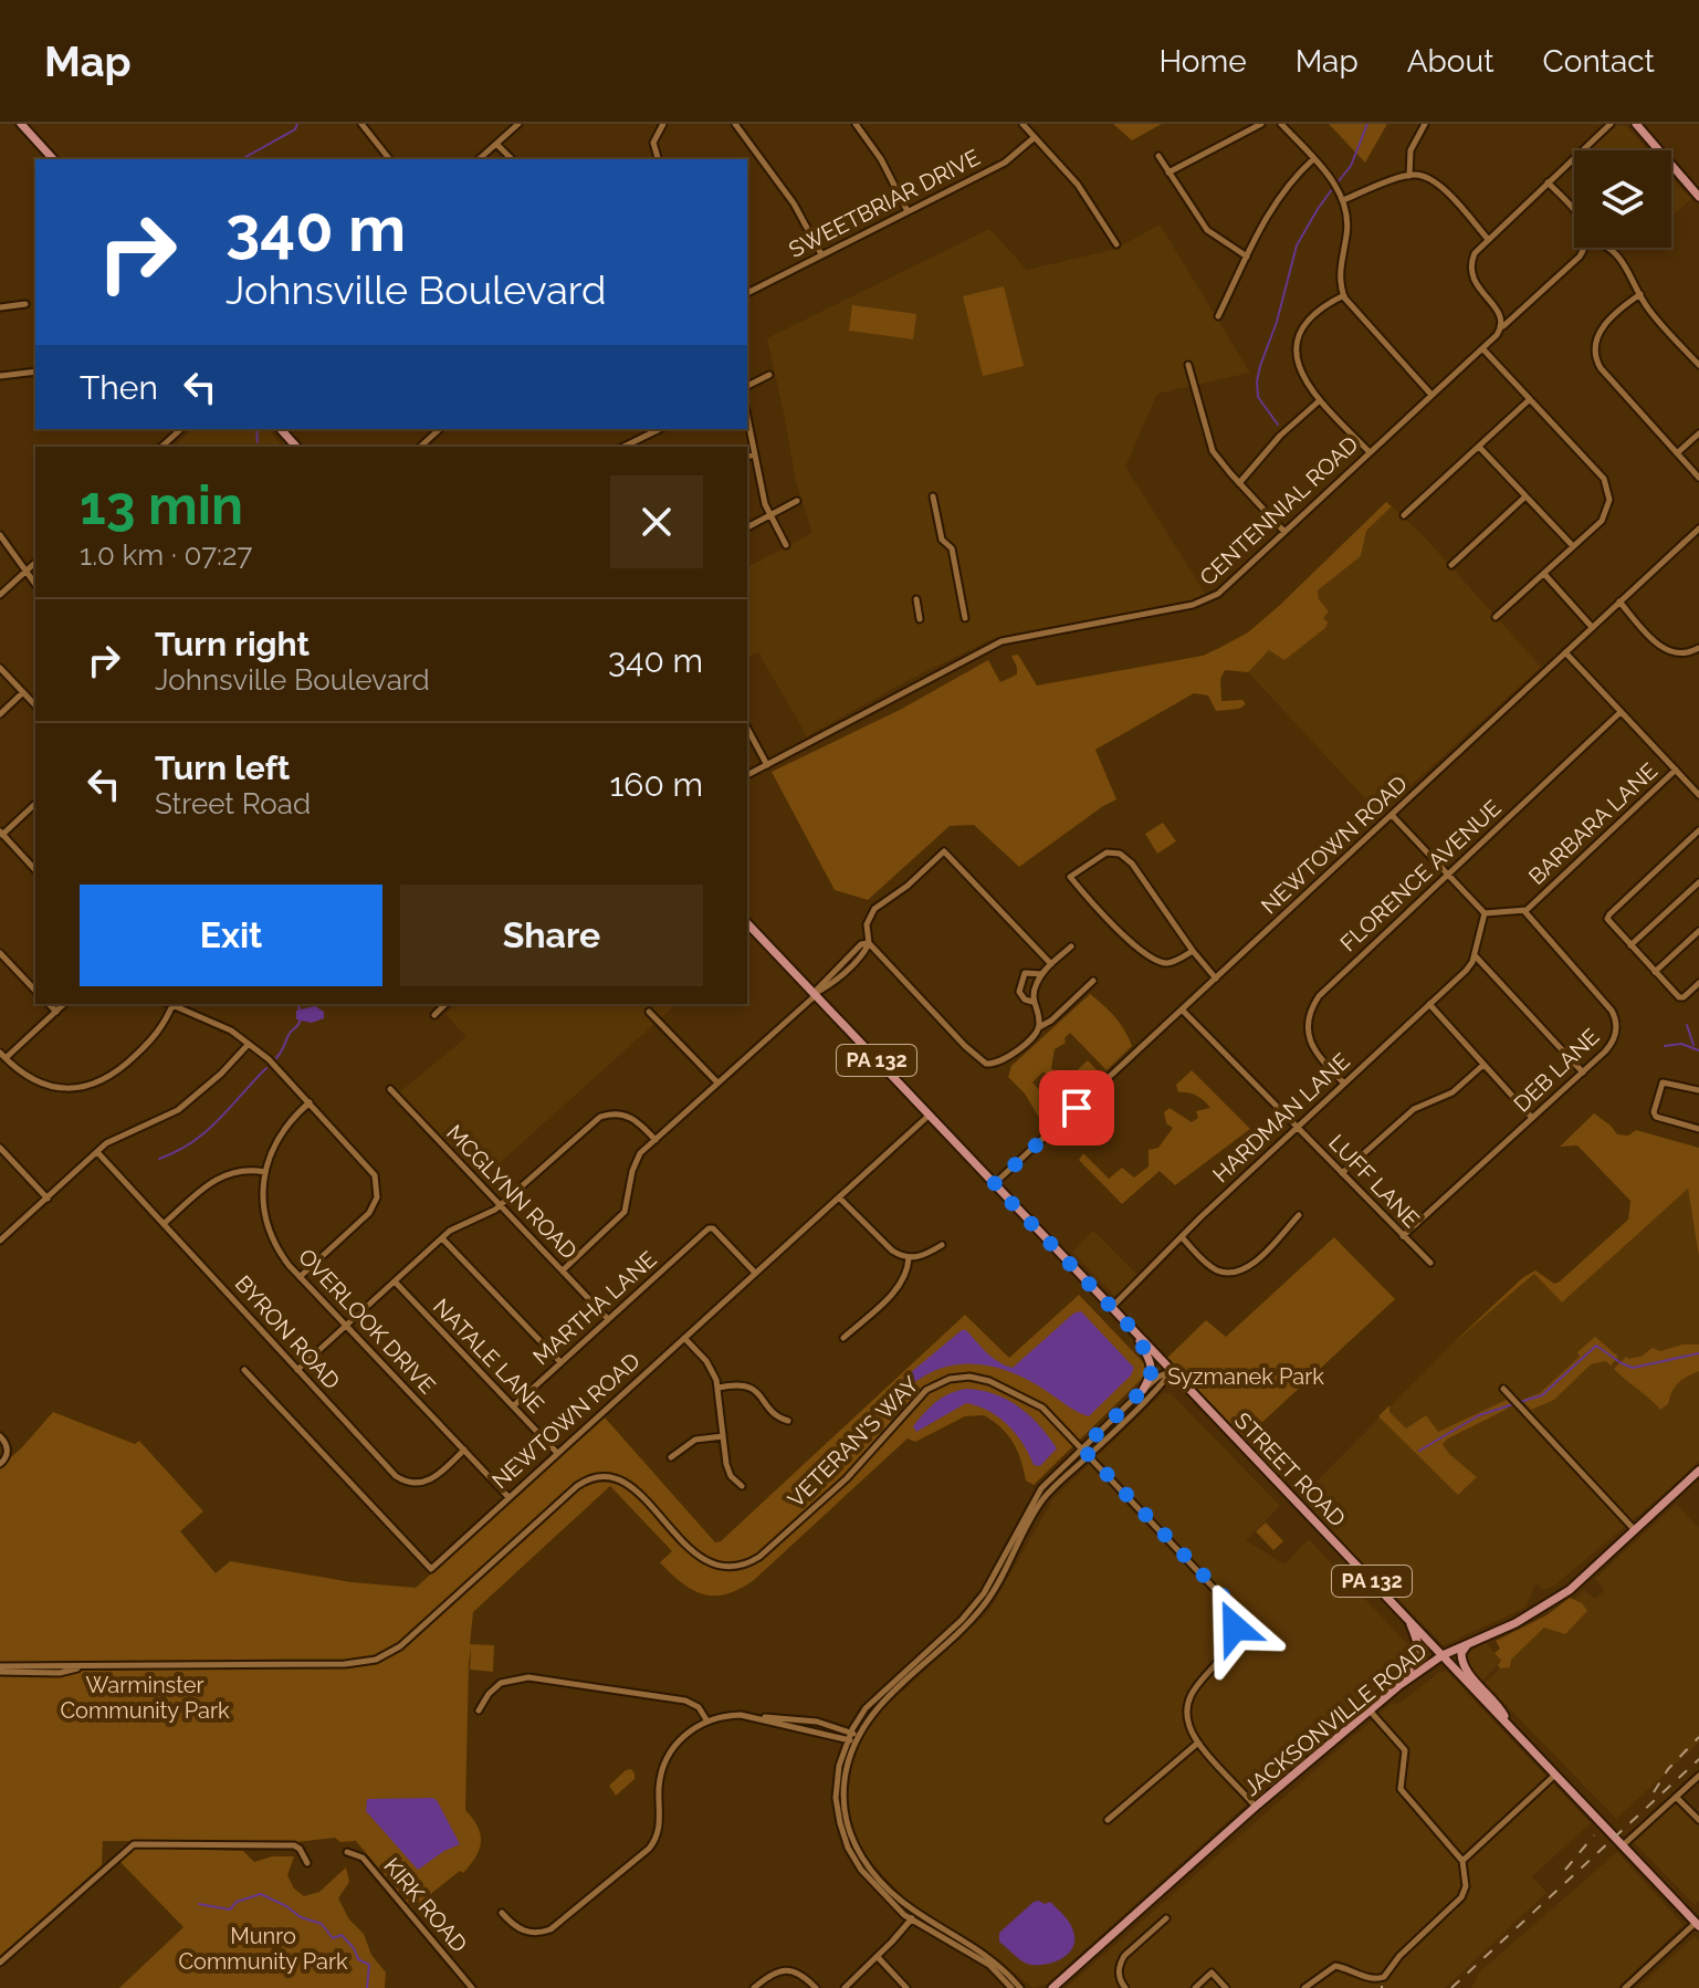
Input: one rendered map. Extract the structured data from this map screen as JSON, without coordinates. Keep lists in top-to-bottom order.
{
  "streets": {
    "main road": ["PA 132", "STREET ROAD", "JACKSONVILLE ROAD"],
    "street": [
      "SWEETBRIAR DRIVE",
      "CENTENNIAL ROAD",
      "BARBARA LANE",
      "NEWTOWN ROAD",
      "FLORENCE AVENUE",
      "DEB LANE",
      "HARDMAN LANE",
      "LUFF LANE",
      "MCGLYNN ROAD",
      "MARTHA LANE",
      "OVERLOOK DRIVE",
      "BYRON ROAD",
      "NATALE LANE",
      "VETERAN'S WAY",
      "KIRK ROAD"
    ]
  },
  "crossings": [
    ["BARBARA LANE", "DEB LANE"],
    ["NEWTOWN ROAD", "LUFF LANE"],
    ["NEWTOWN ROAD", "MARTHA LANE"],
    ["NEWTOWN ROAD", "OVERLOOK DRIVE"],
    ["NEWTOWN ROAD", "NATALE LANE"],
    ["NEWTOWN ROAD", "STREET ROAD"],
    ["FLORENCE AVENUE", "HARDMAN LANE"],
    ["DEB LANE", "LUFF LANE"],
    ["HARDMAN LANE", "LUFF LANE"],
    ["HARDMAN LANE", "STREET ROAD"],
    ["MCGLYNN ROAD", "MARTHA LANE"],
    ["MARTHA LANE", "NATALE LANE"],
    ["OVERLOOK DRIVE", "BYRON ROAD"],
    ["VETERAN'S WAY", "JACKSONVILLE ROAD"],
    ["STREET ROAD", "JACKSONVILLE ROAD"]
  ],
  "parks": ["Syzmanek Park", "Warminster Community Park", "Munro Community Park"],
  "page": {
    "header": "Map",
    "nav": [
      "Home",
      "Map",
      "About",
      "Contact"
    ],
    "turn": ["340 m", "Johnsville Boulevard"],
    "then": "Then",
    "heading": ["13 min", "1.0 km · 07:27"],
    "list": [
      {
        "name": "Turn right",
        "note": "Johnsville Boulevard",
        "value": "340 m"
      },
      {
        "name": "Turn left",
        "note": "Street Road",
        "value": "160 m"
      }
    ],
    "buttons": ["Exit", "Share"]
  }
}
